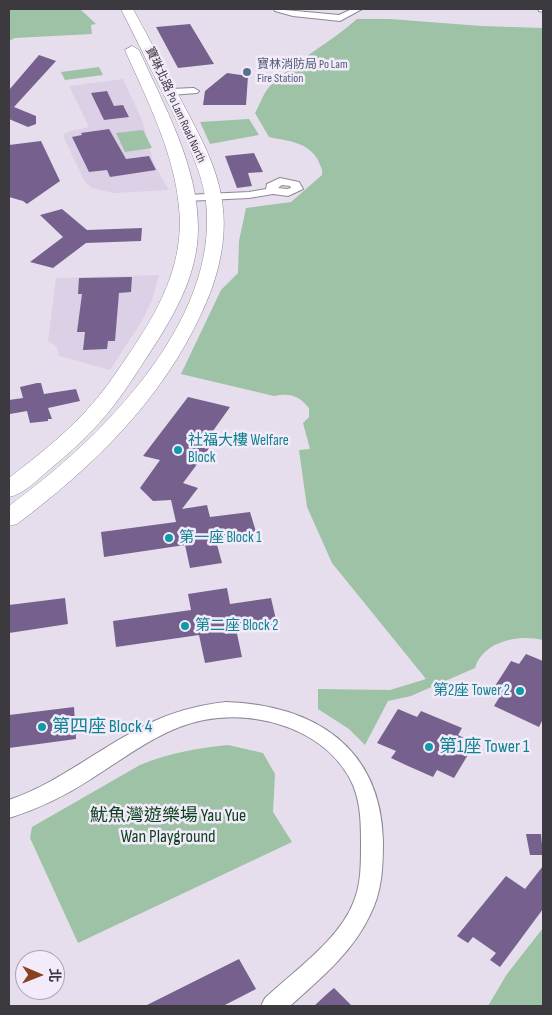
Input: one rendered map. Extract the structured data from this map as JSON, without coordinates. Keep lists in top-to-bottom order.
{
  "streets": {
    "main road": ["寶琳北路 Po Lam Road North"]
  },
  "parks": ["魷魚灣遊樂場 Yau Yue Wan Playground"],
  "places": [
    "寶林消防局 Po Lam Fire Station",
    "社福大樓 Welfare Block",
    "第一座 Block 1",
    "第二座 Block 2",
    "第2座 Tower 2",
    "第四座 Block 4",
    "第1座 Tower 1"
  ],
  "north": "right"
}
